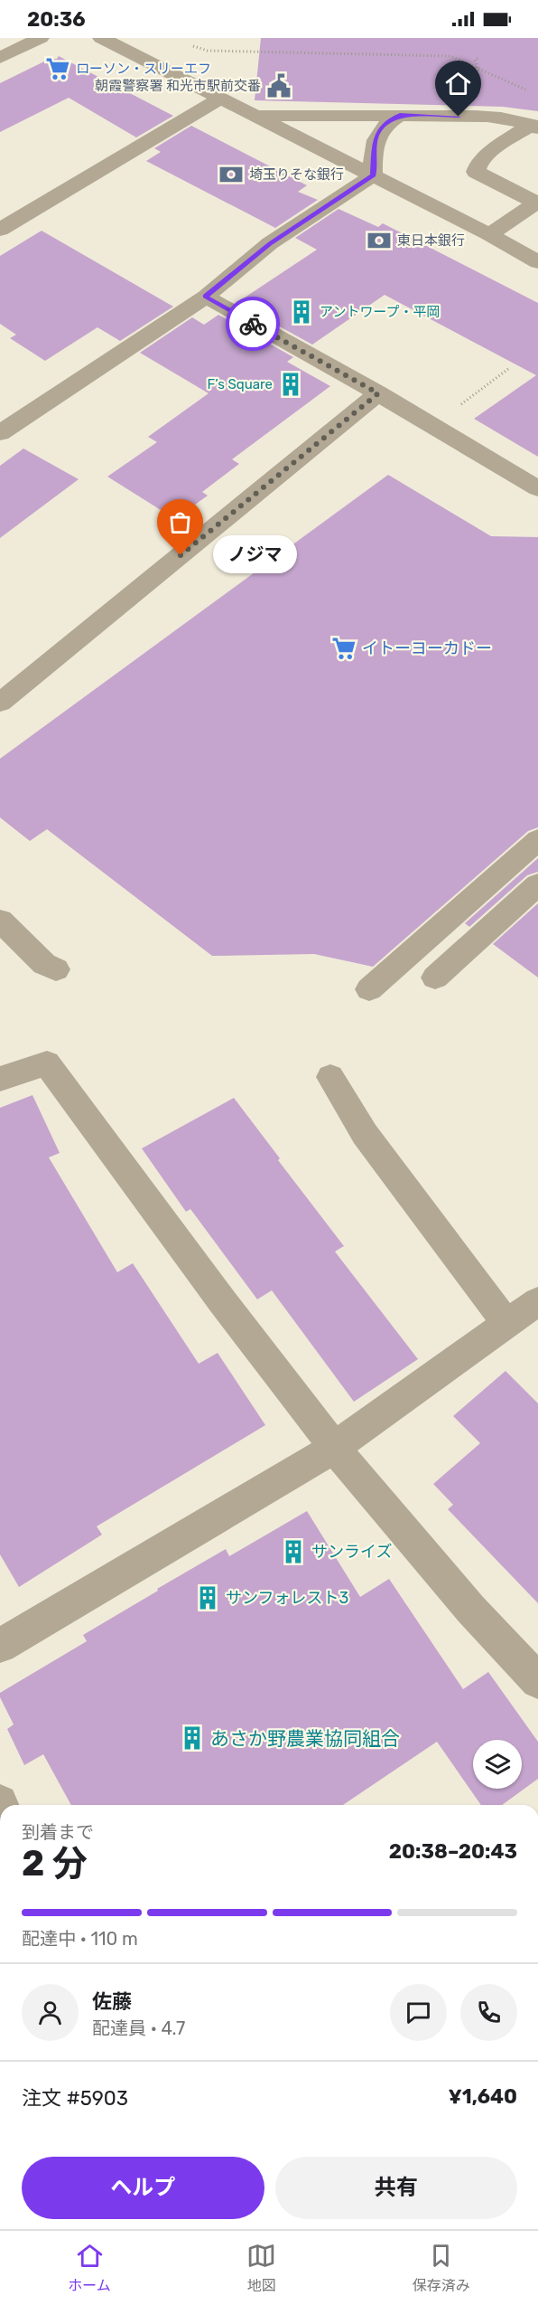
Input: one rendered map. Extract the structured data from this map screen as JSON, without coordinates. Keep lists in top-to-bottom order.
{
  "places": {
    "supermarket": ["ローソン・スリーエフ", "イトーヨーカドー"],
    "public building": ["朝霞警察署 和光市駅前交番"],
    "bank": ["埼玉りそな銀行", "東日本銀行"],
    "building": [
      "アントワープ・平岡",
      "F’s Square",
      "サンライズ",
      "サンフォレスト3",
      "あさか野農業協同組合"
    ],
    "other": ["ノジマ"]
  },
  "page": {
    "status": "20:36",
    "bubble": "ノジマ",
    "heading": ["2 分", "到着まで", "20:38–20:43"],
    "panel": [
      "佐藤",
      "配達員 · 4.7",
      "注文 #5903",
      "¥1,640"
    ],
    "bar": "配達中 · 110 m",
    "buttons": ["ヘルプ", "共有"],
    "tabs": ["ホーム", "地図", "保存済み"]
  }
}
